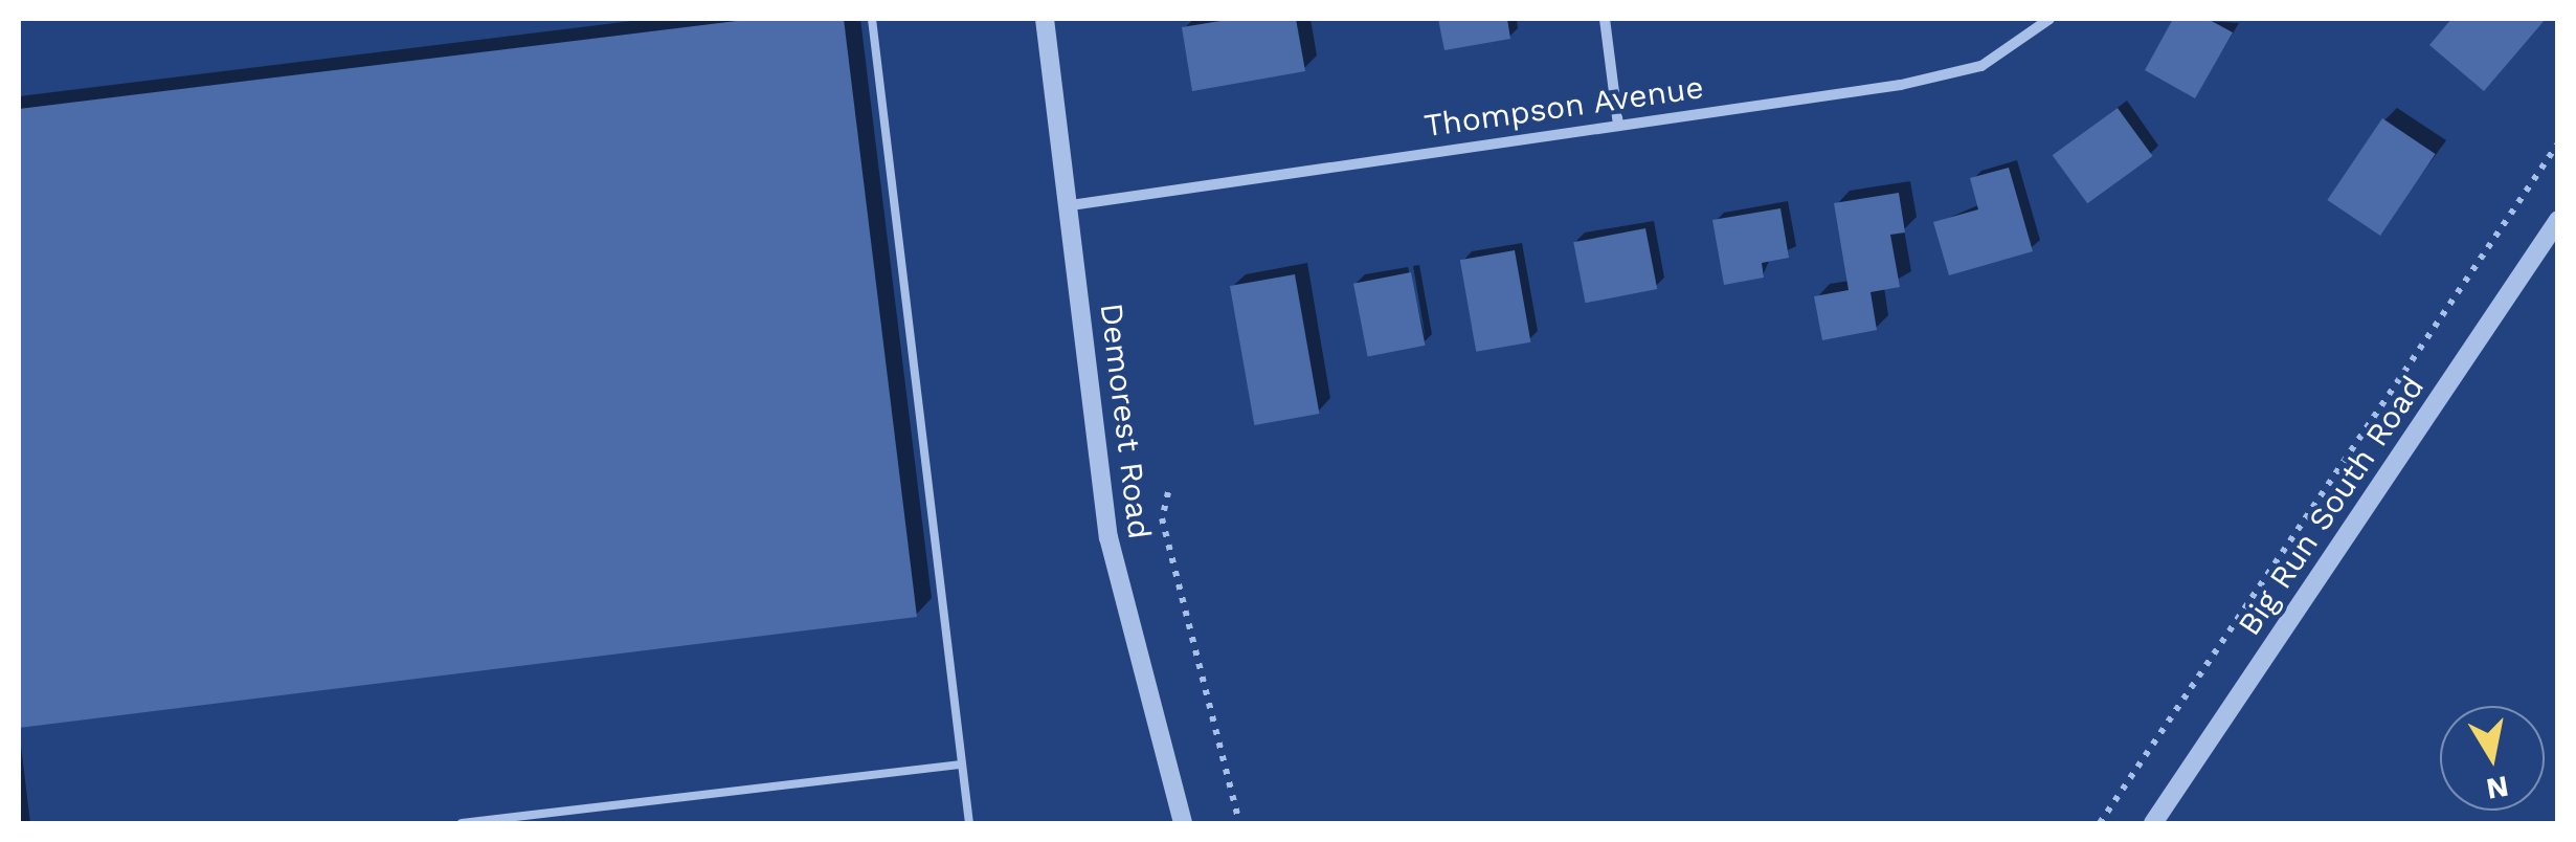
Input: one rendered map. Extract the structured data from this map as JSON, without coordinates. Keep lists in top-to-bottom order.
{
  "streets": {
    "street": ["Thompson Avenue", "Demorest Road", "Big Run South Road"]
  },
  "crossings": [
    ["Thompson Avenue", "Demorest Road"]
  ],
  "north": "bottom"
}
